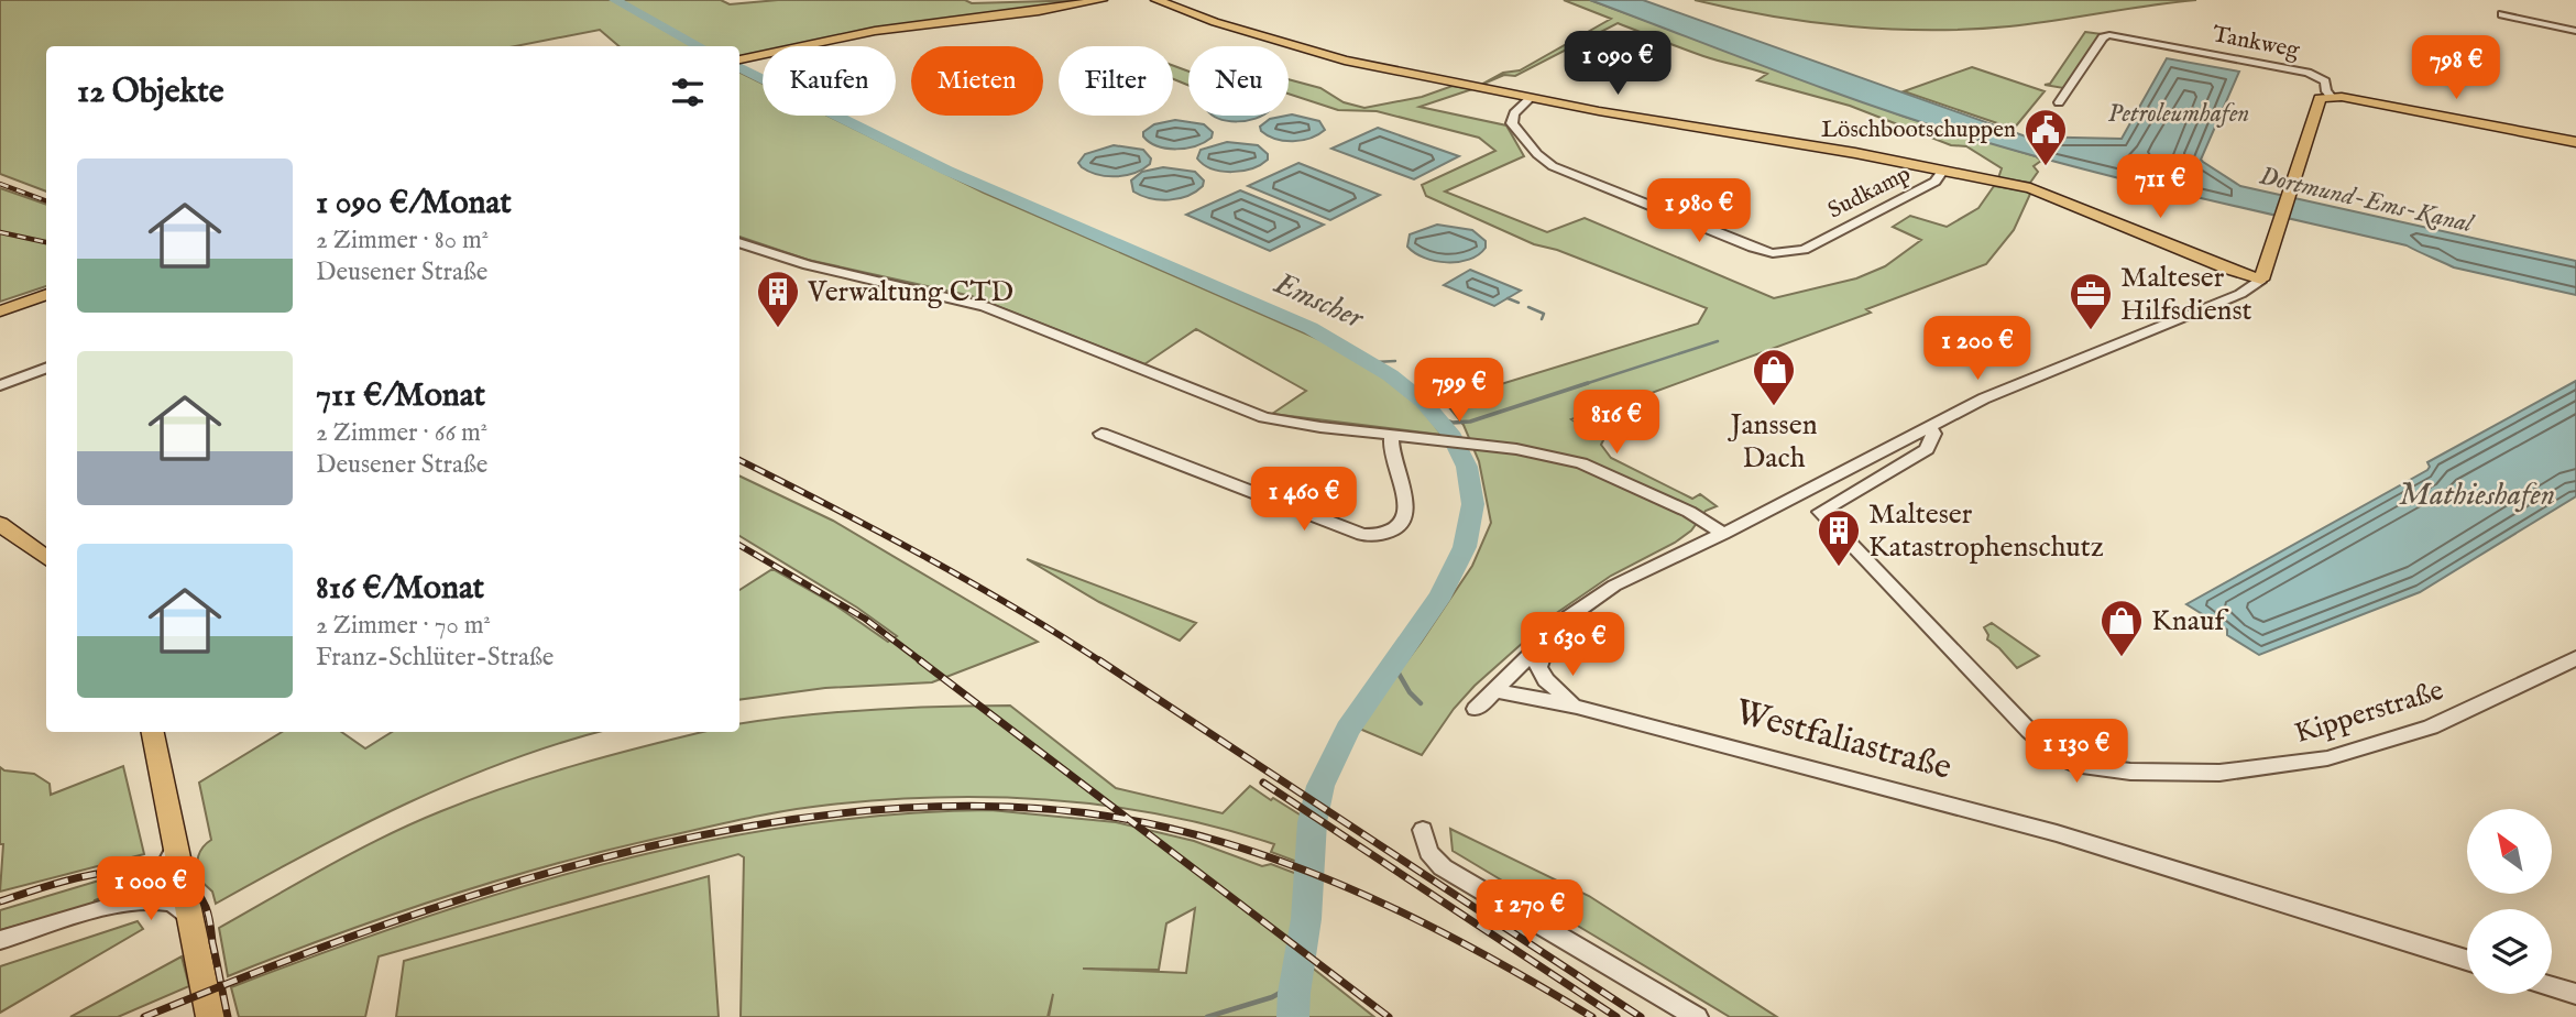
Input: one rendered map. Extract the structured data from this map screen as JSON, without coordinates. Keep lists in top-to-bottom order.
{
  "streets": {
    "street": [
      "Tankweg",
      "Sudkamp",
      "Kipperstraße",
      "Westfaliastraße"
    ]
  },
  "water": [
    "Petroleumhafen",
    "Dortmund-Ems-Kanal",
    "Emscher",
    "Mathieshafen"
  ],
  "places": {
    "public building": ["Löschbootschuppen"],
    "building": ["Verwaltung CTD", "Malteser Katastrophenschutz"],
    "office": ["Malteser Hilfsdienst"],
    "shop": ["Janssen Dach", "Knauf"]
  },
  "north": "top left",
  "page": {
    "price": [
      "1 090 €",
      "798 €",
      "711 €",
      "1 980 €",
      "1 200 €",
      "799 €",
      "816 €",
      "1 460 €",
      "1 630 €",
      "1 130 €",
      "1 000 €",
      "1 270 €"
    ],
    "chip": [
      "Kaufen",
      "Mieten",
      "Filter",
      "Neu"
    ],
    "heading": "12 Objekte",
    "list": [
      {
        "name": "1 090 €/Monat",
        "note": "2 Zimmer · 80 m² · Deusener Straße"
      },
      {
        "name": "711 €/Monat",
        "note": "2 Zimmer · 66 m² · Deusener Straße"
      },
      {
        "name": "816 €/Monat",
        "note": "2 Zimmer · 70 m² · Franz-Schlüter-Straße"
      }
    ]
  }
}
